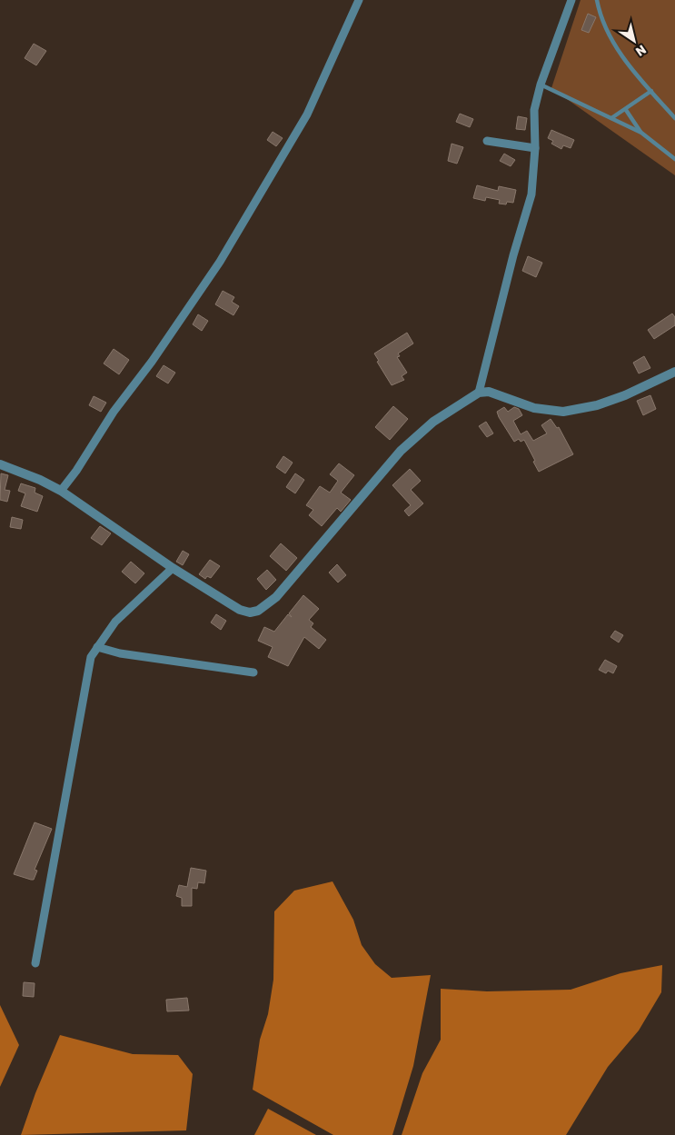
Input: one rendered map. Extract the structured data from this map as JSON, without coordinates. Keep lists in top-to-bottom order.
{
  "north": "bottom right"
}
